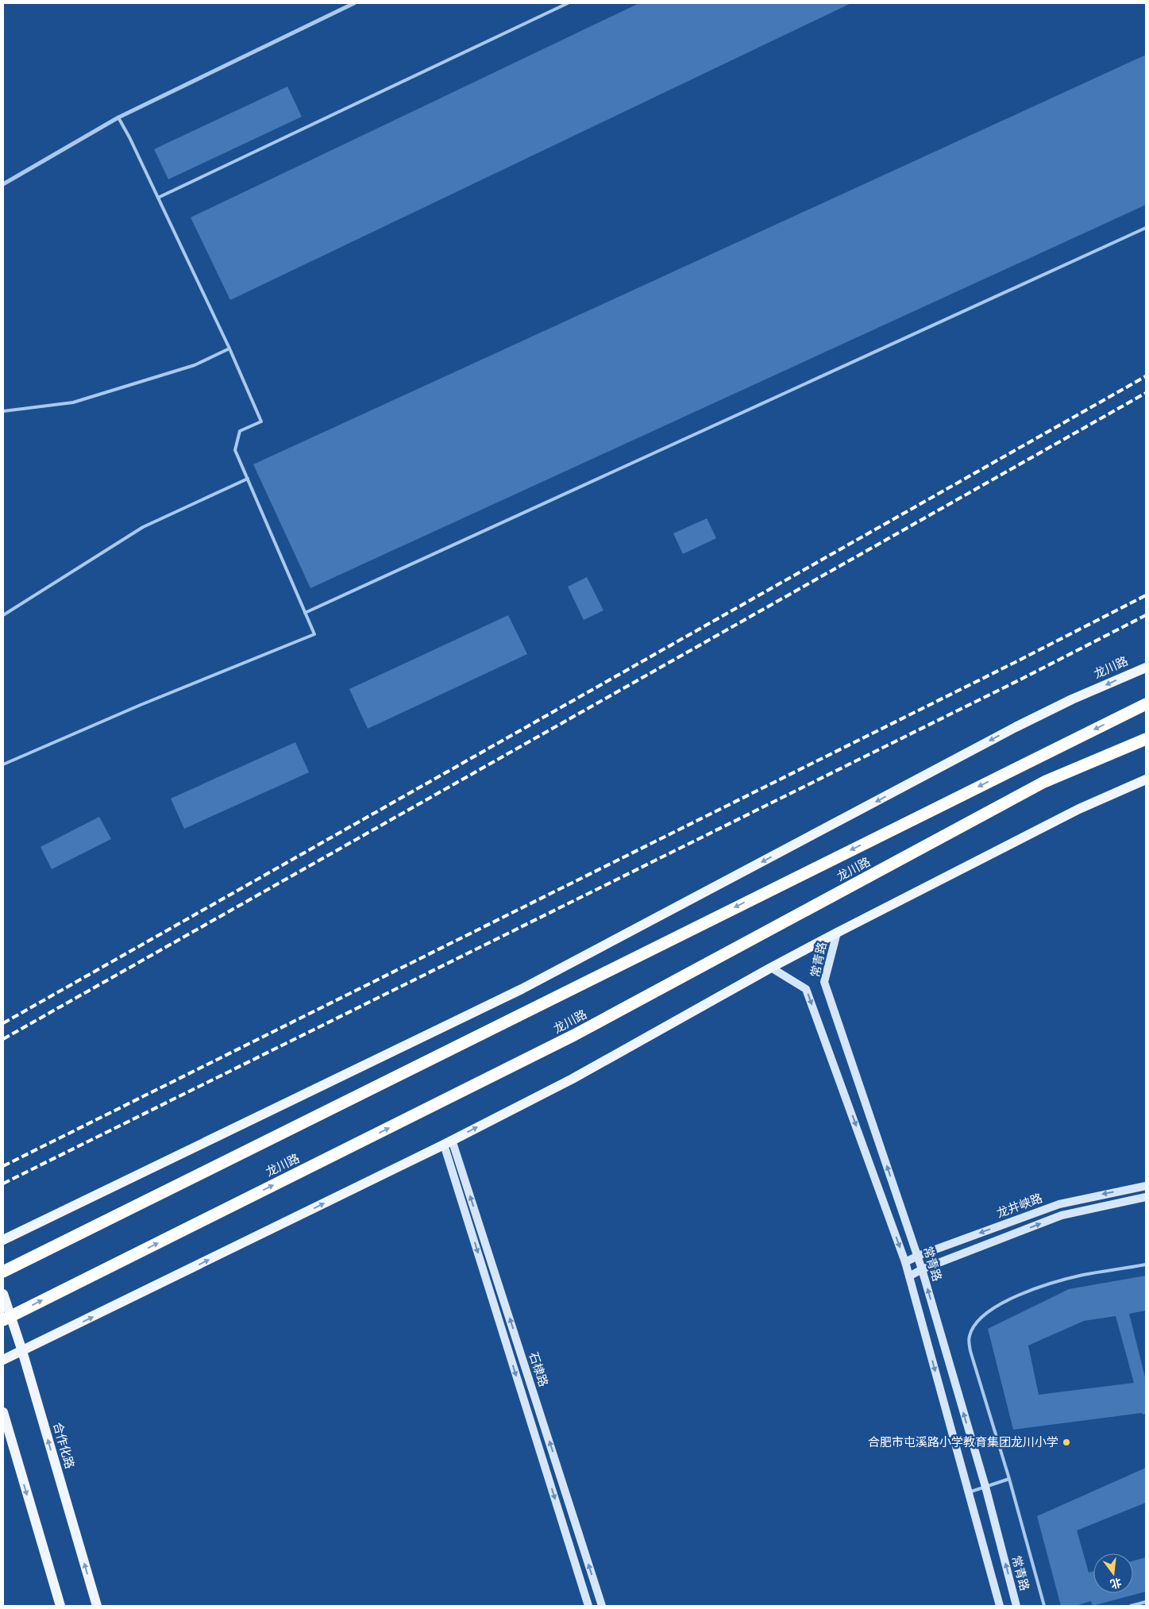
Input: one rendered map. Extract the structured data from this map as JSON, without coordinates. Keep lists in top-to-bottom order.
{
  "streets": {
    "highway": ["龙川路"],
    "main road": ["合作化路"],
    "street": ["常青路", "龙井峡路", "石棣路"]
  },
  "crossings": [
    ["龙川路", "合作化路"],
    ["常青路", "龙井峡路"]
  ],
  "places": ["合肥市屯溪路小学教育集团龙川小学"],
  "north": "bottom"
}
